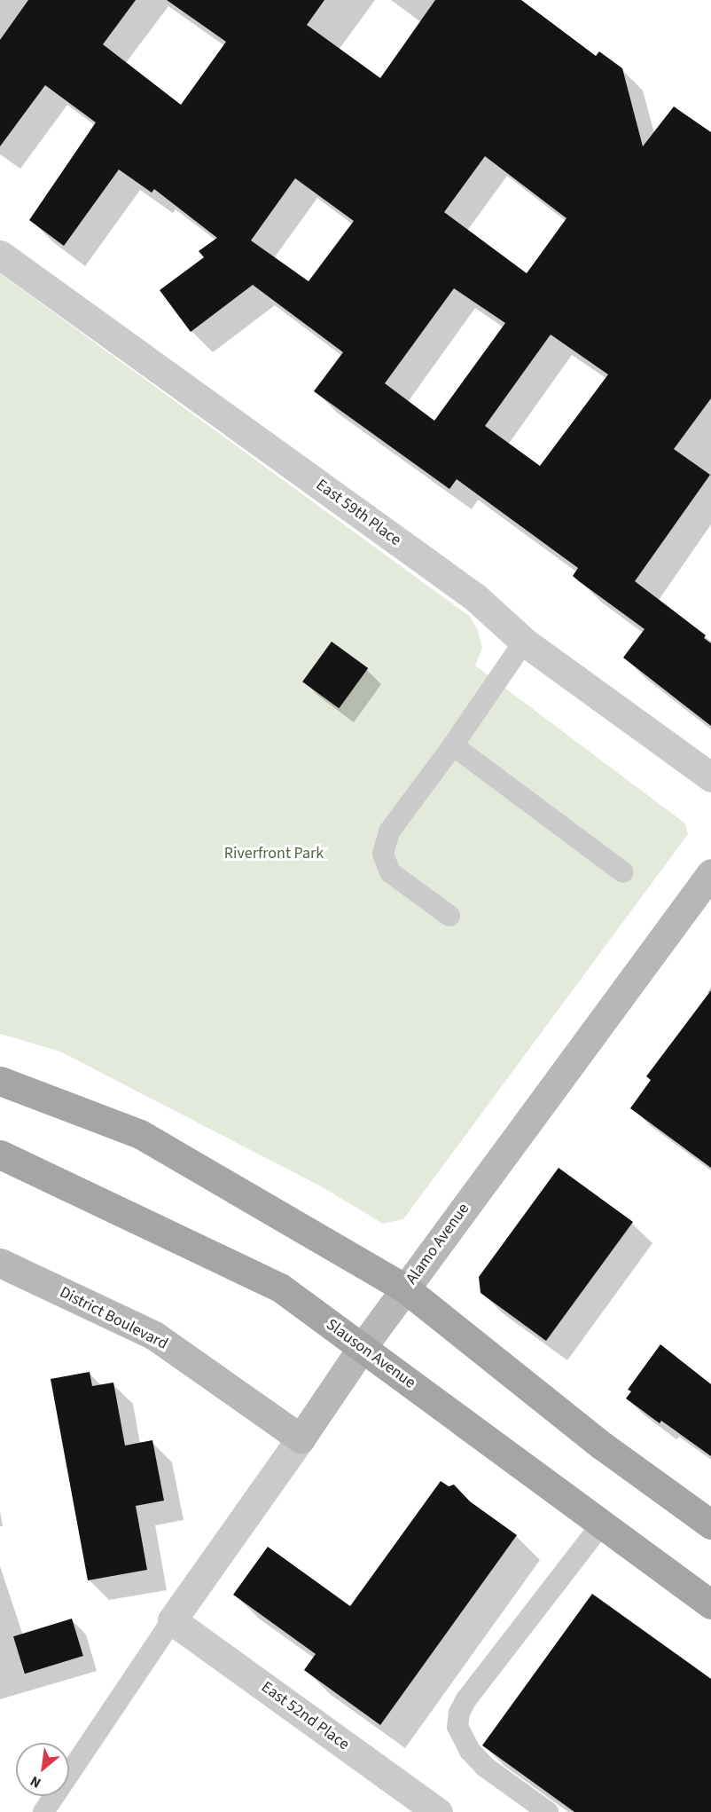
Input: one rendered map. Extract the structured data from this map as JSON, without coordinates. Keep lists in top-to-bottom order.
{
  "streets": {
    "main road": ["Slauson Avenue"],
    "street": [
      "East 59th Place",
      "Alamo Avenue",
      "District Boulevard",
      "East 52nd Place"
    ]
  },
  "crossings": [
    ["Alamo Avenue", "District Boulevard"],
    ["Alamo Avenue", "Slauson Avenue"],
    ["Alamo Avenue", "East 52nd Place"]
  ],
  "parks": ["Riverfront Park"],
  "north": "bottom left"
}
